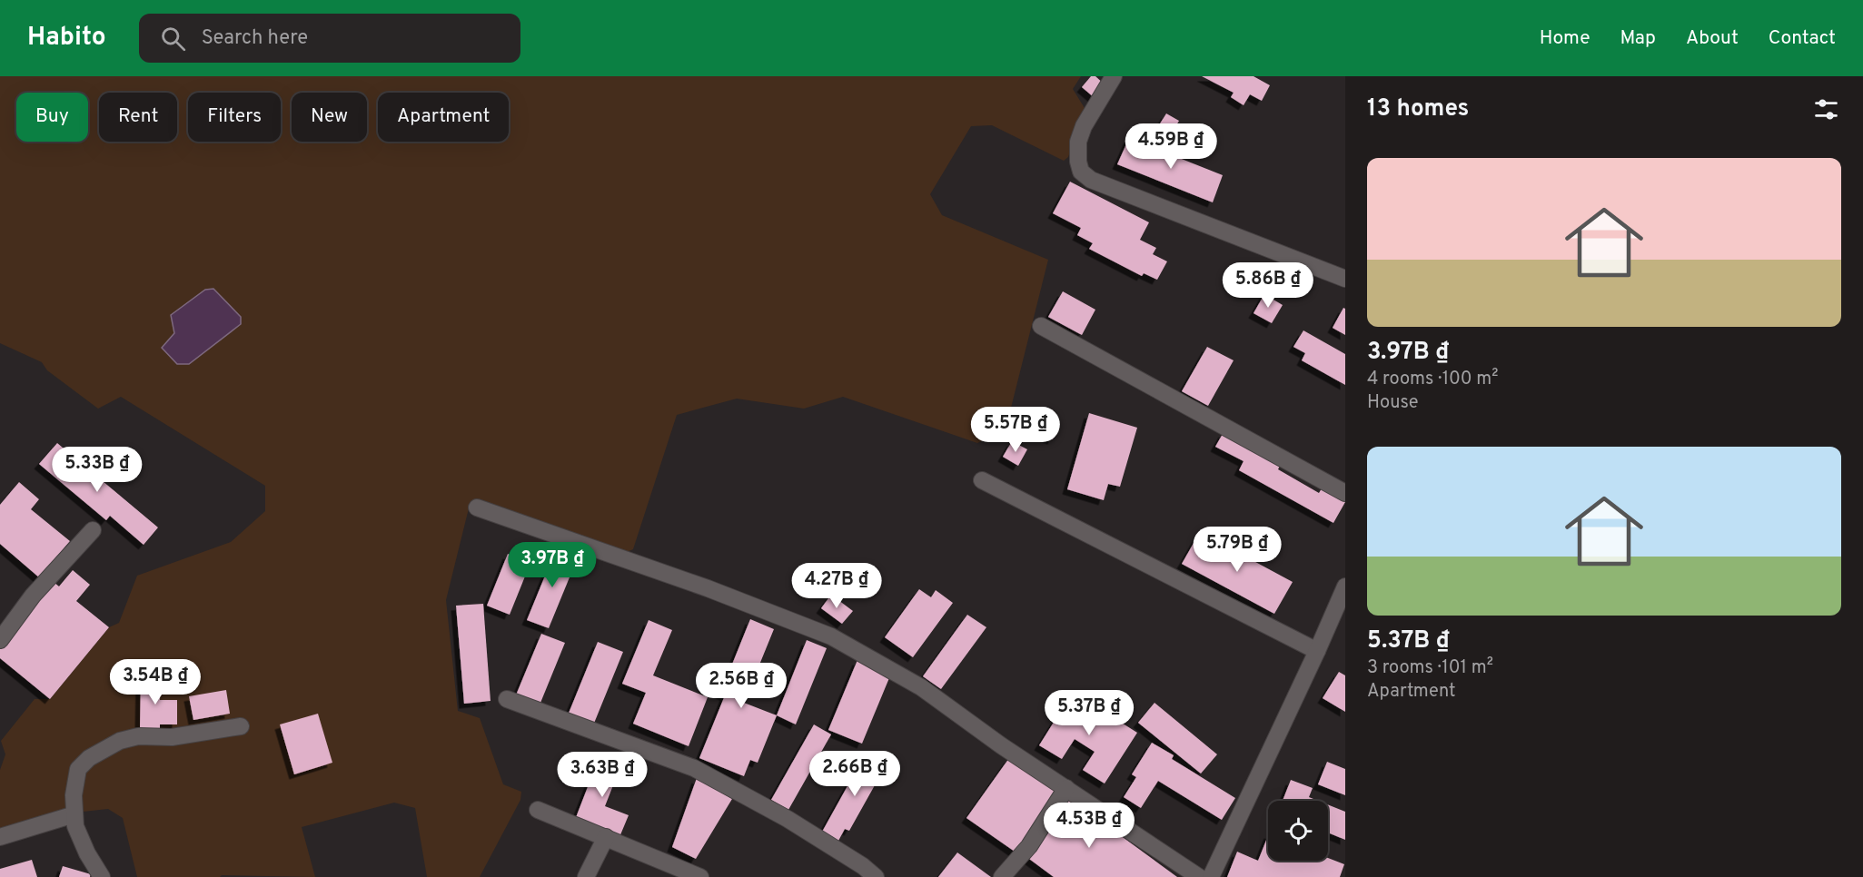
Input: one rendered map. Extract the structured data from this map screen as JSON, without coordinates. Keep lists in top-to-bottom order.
{
  "page": {
    "header": "Habito",
    "search": "Search here",
    "nav": [
      "Home",
      "Map",
      "About",
      "Contact"
    ],
    "heading": "13 homes",
    "chip": [
      "Buy",
      "Rent",
      "Filters",
      "New",
      "Apartment"
    ],
    "price": [
      "4.59B ₫",
      "5.86B ₫",
      "5.57B ₫",
      "5.33B ₫",
      "5.79B ₫",
      "3.97B ₫",
      "4.27B ₫",
      "3.54B ₫",
      "2.56B ₫",
      "5.37B ₫",
      "2.66B ₫",
      "3.63B ₫",
      "4.53B ₫"
    ],
    "list": [
      {
        "name": "3.97B ₫",
        "note": "4 rooms · 100 m² · House"
      },
      {
        "name": "5.37B ₫",
        "note": "3 rooms · 101 m² · Apartment"
      }
    ]
  }
}
